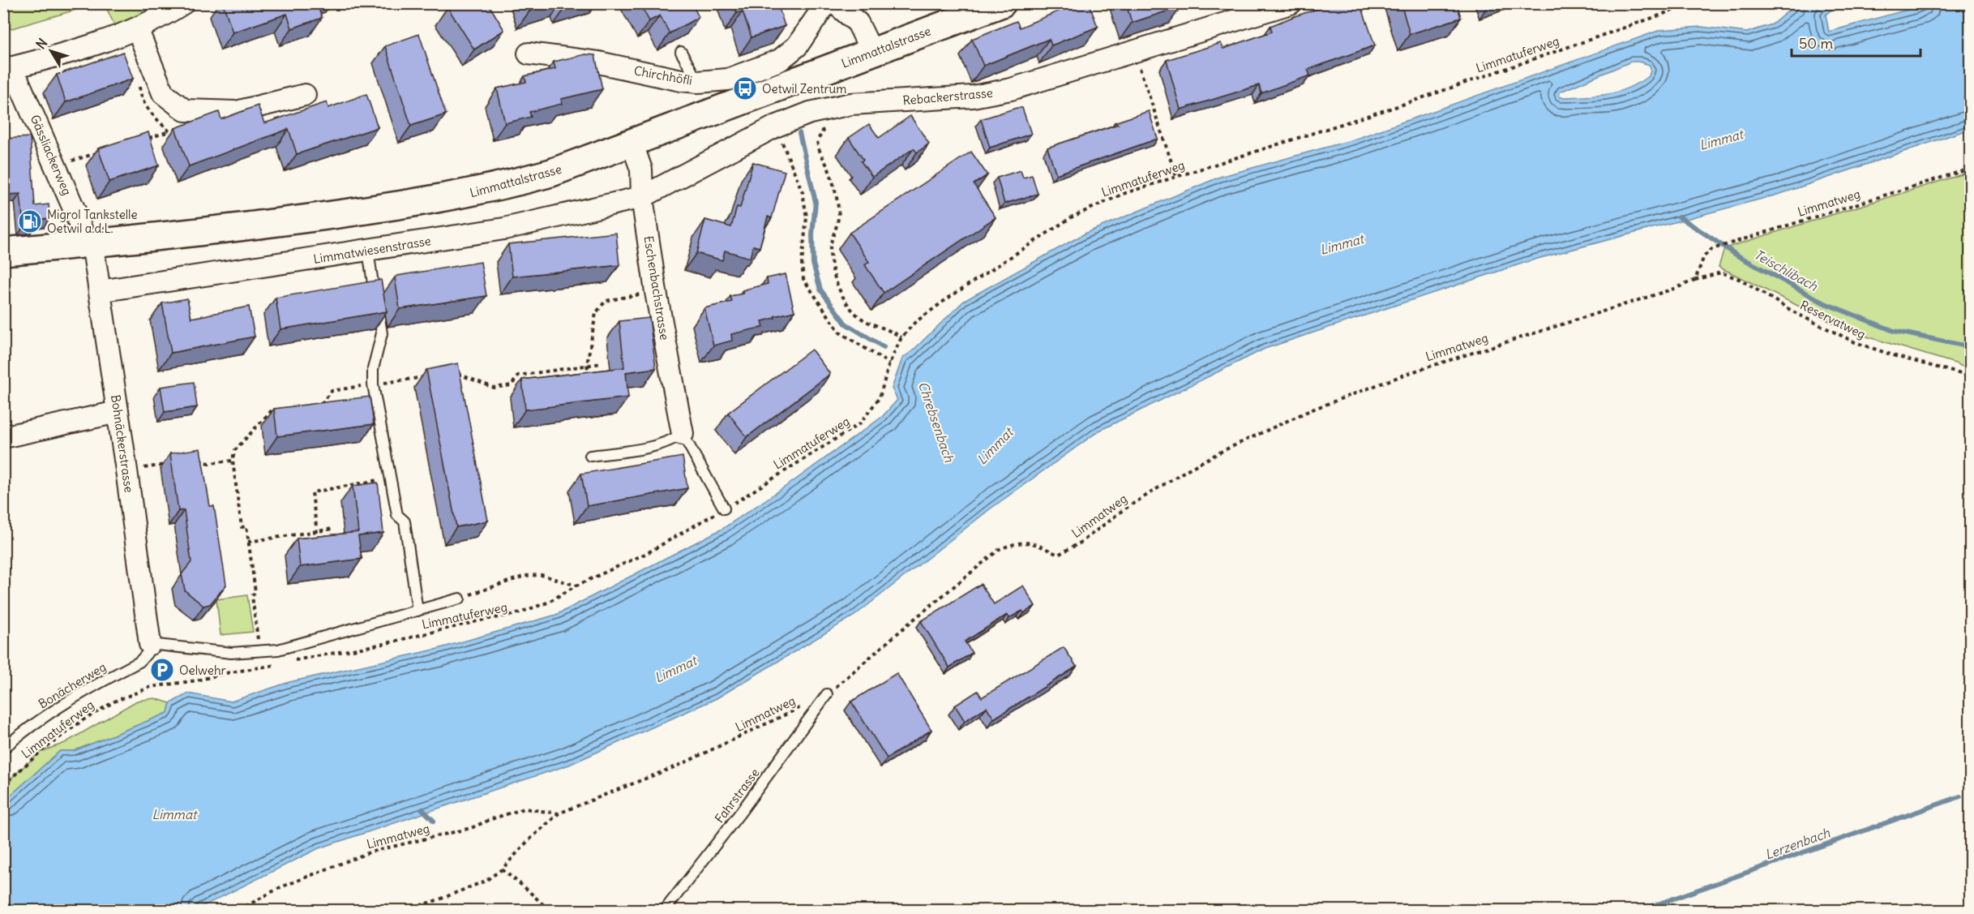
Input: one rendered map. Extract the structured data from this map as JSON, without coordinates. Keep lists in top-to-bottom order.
{
  "streets": {
    "main road": ["Limmattalstrasse"],
    "street": [
      "Chirchhöfli",
      "Rebackerstrasse",
      "Gässliackerweg",
      "Limmatwiesenstrasse",
      "Eschenbachstrasse",
      "Bohnäckerstrasse"
    ],
    "lane": ["Bonächerweg", "Fahrstrasse"],
    "path": ["Limmatuferweg", "Limmatweg", "Reservatweg"]
  },
  "crossings": [
    ["Limmattalstrasse", "Gässliackerweg"],
    ["Limmattalstrasse", "Eschenbachstrasse"],
    ["Limmattalstrasse", "Bohnäckerstrasse"],
    ["Rebackerstrasse", "Limmatwiesenstrasse"],
    ["Rebackerstrasse", "Eschenbachstrasse"],
    ["Gässliackerweg", "Bohnäckerstrasse"],
    ["Limmatweg", "Reservatweg"],
    ["Limmatweg", "Fahrstrasse"],
    ["Limmatwiesenstrasse", "Eschenbachstrasse"],
    ["Limmatwiesenstrasse", "Bohnäckerstrasse"],
    ["Bohnäckerstrasse", "Bonächerweg"]
  ],
  "water": [
    "Limmat",
    "Teischlibach",
    "Chrebsenbach",
    "Lerzenbach"
  ],
  "places": {
    "bus stop": ["Oetwil Zentrum"],
    "fuel station": ["Migrol Tankstelle Oetwil a.d.L."],
    "parking": ["Oelwehr"]
  },
  "scale_bar": "50 m",
  "north": "top left"
}
